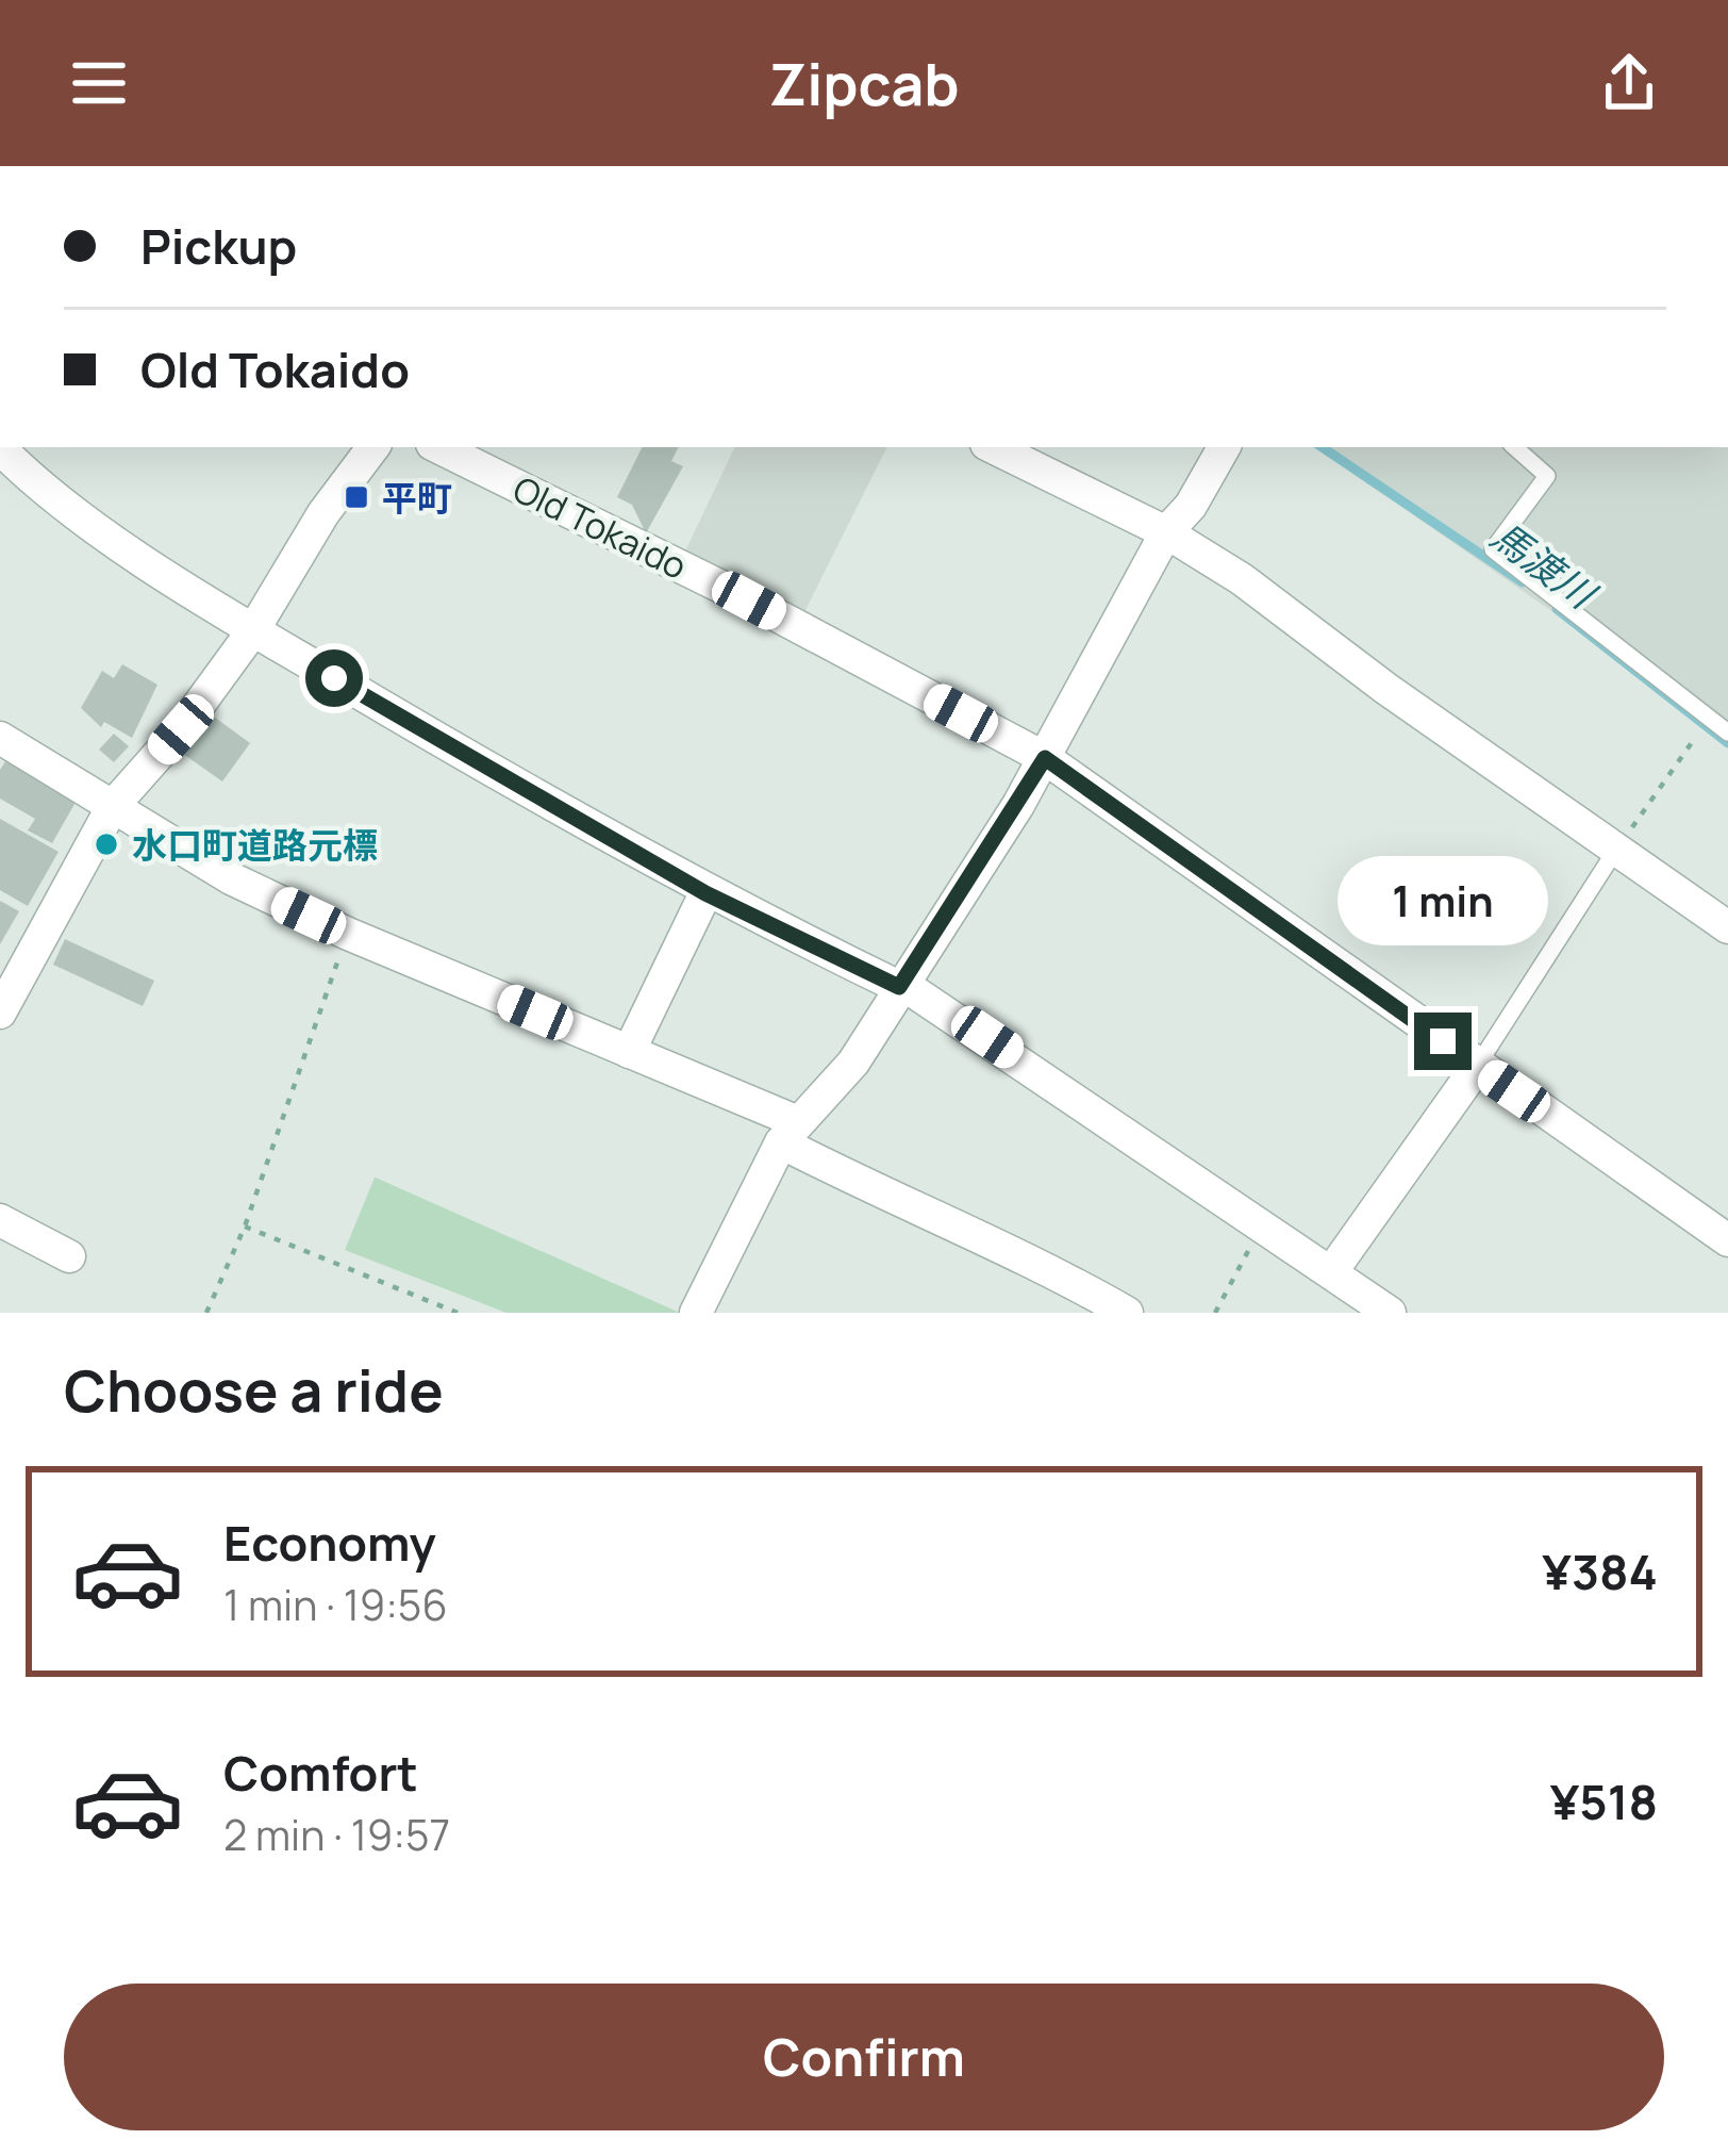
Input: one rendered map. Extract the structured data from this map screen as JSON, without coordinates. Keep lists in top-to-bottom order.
{
  "streets": {
    "street": ["Old Tokaido"]
  },
  "water": ["馬渡川"],
  "places": {
    "transit": ["平町"],
    "other": ["水口町道路元標"]
  },
  "page": {
    "header": "Zipcab",
    "banner": ["Pickup", "Old Tokaido"],
    "bubble": "1 min",
    "heading": "Choose a ride",
    "list": [
      {
        "name": "Economy",
        "note": "1 min · 19:56",
        "value": "¥384"
      },
      {
        "name": "Comfort",
        "note": "2 min · 19:57",
        "value": "¥518"
      }
    ],
    "buttons": "Confirm"
  }
}
